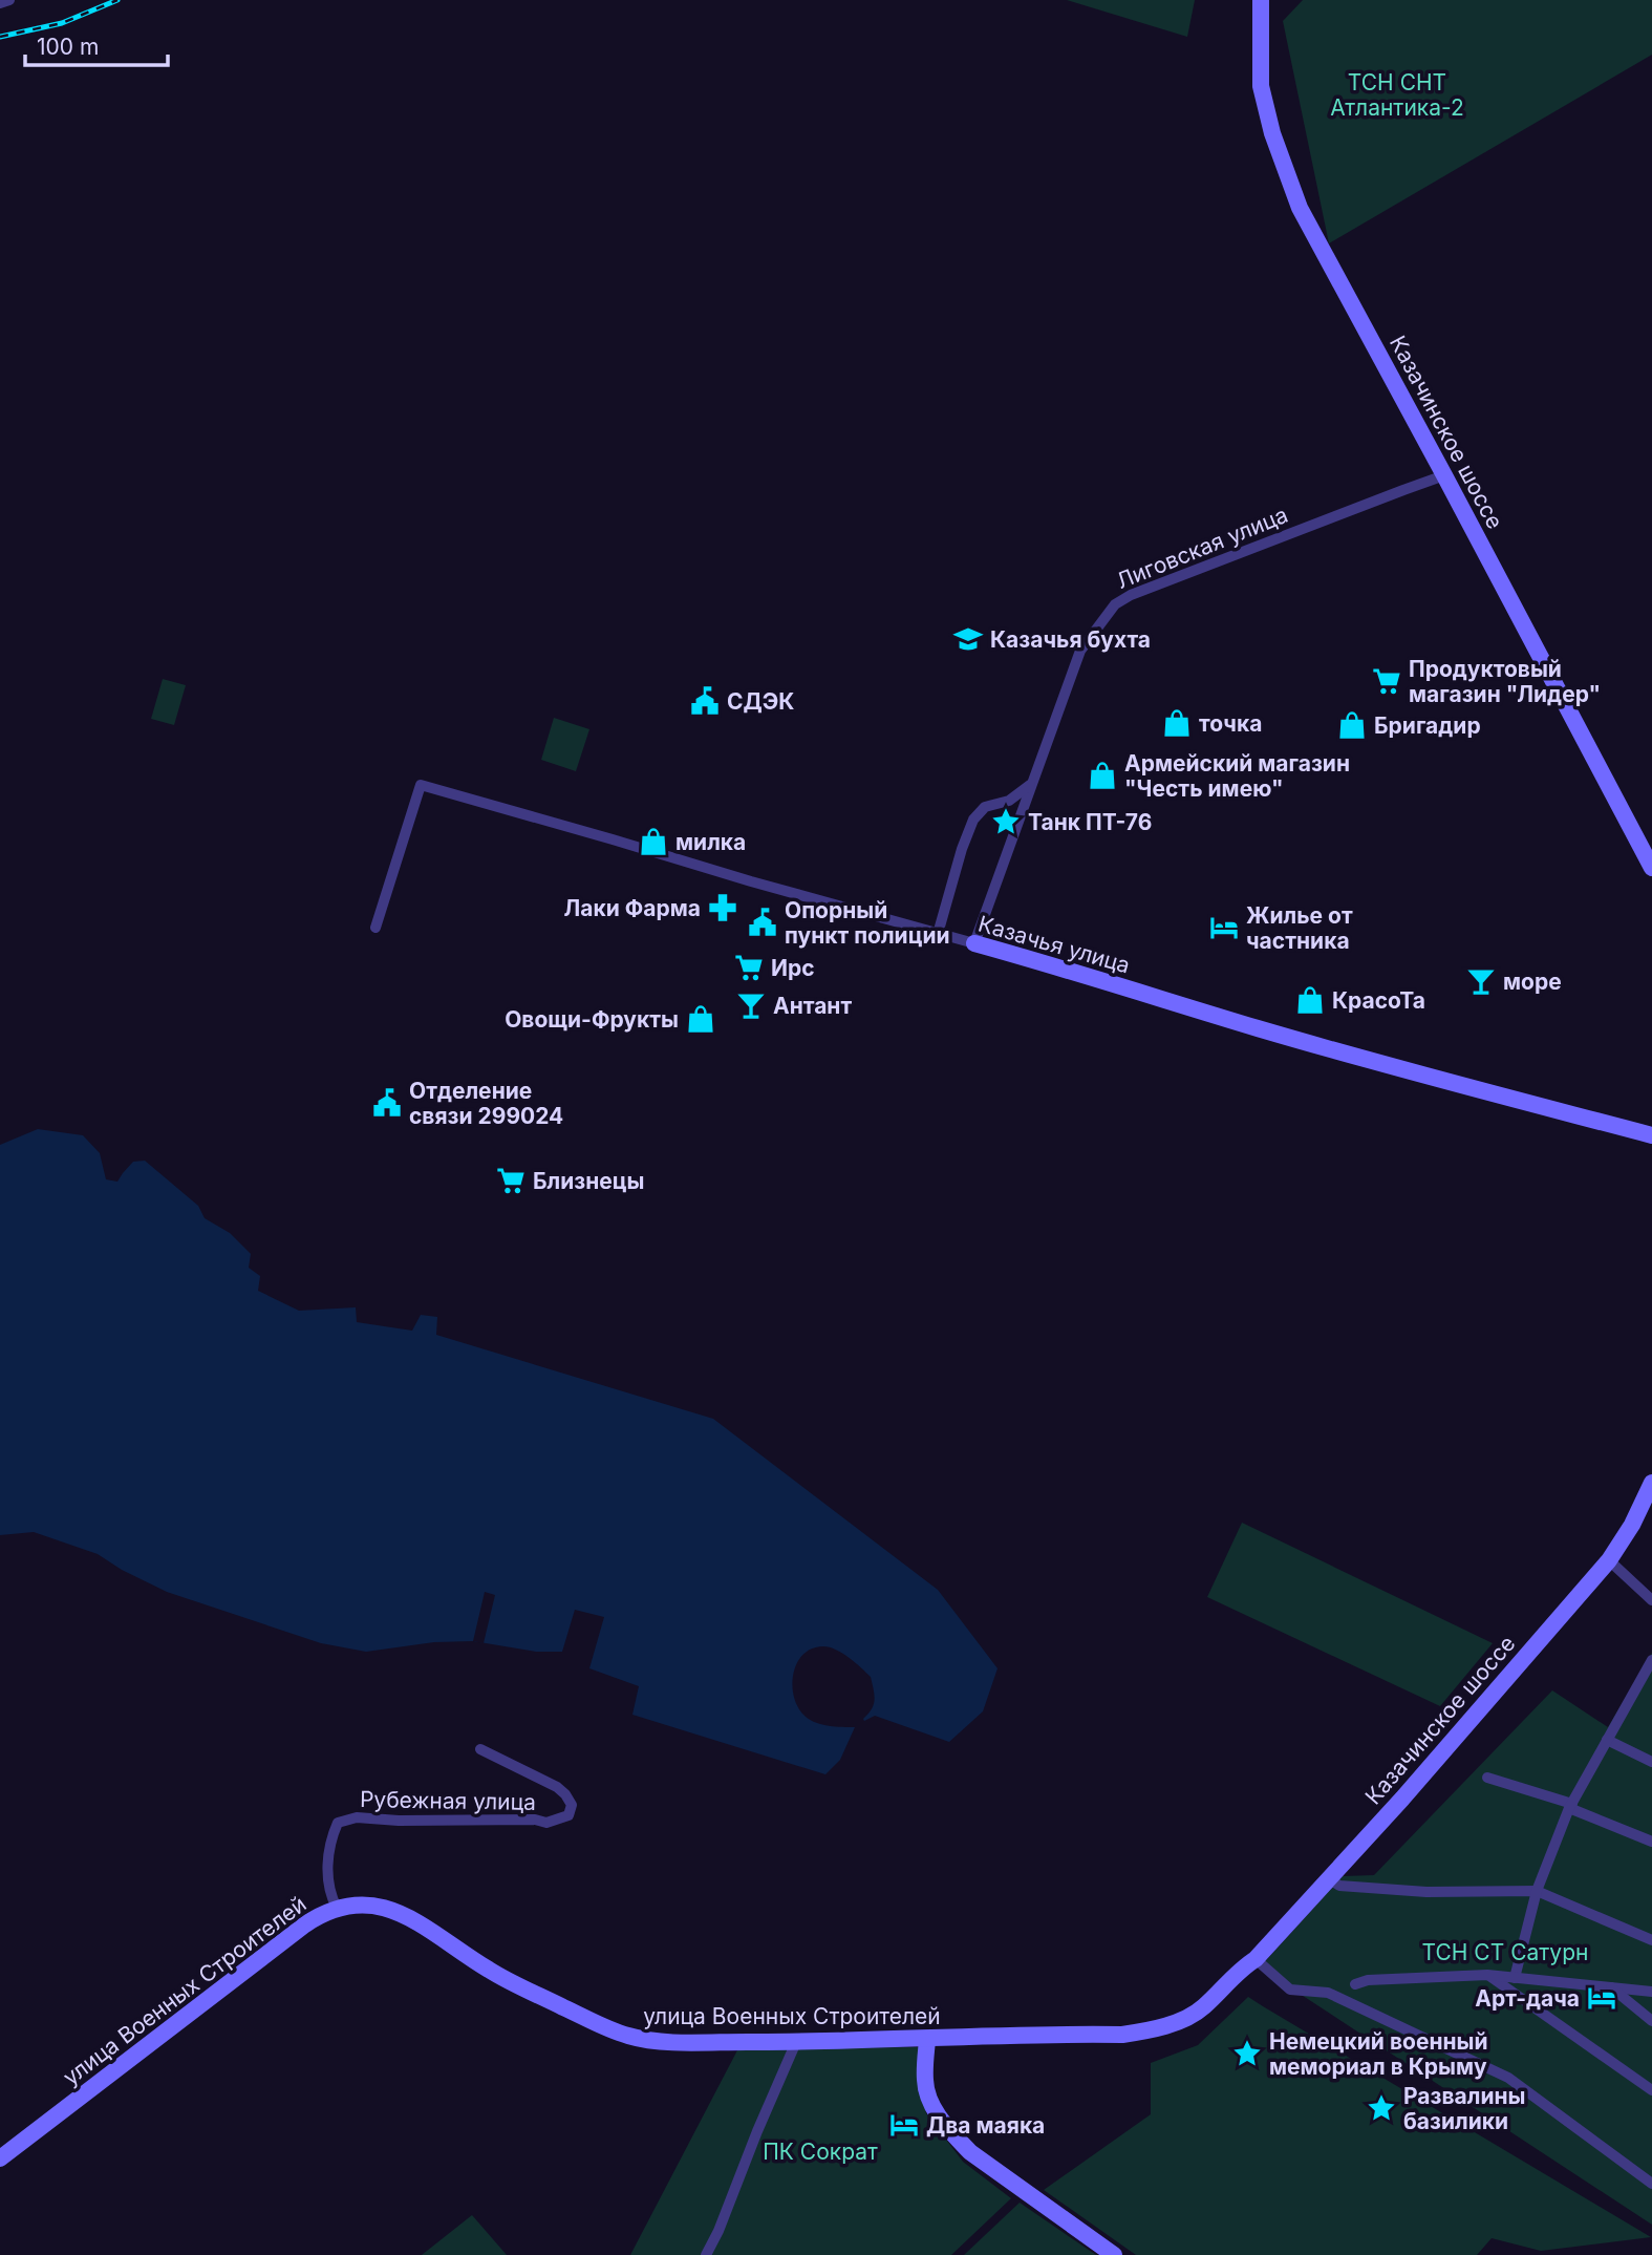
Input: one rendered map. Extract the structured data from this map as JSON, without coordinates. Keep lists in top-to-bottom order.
{
  "streets": {
    "main road": ["Казачинское шоссе", "Казачья улица", "улица Военных Строителей"],
    "street": ["Лиговская улица", "Рубежная улица"]
  },
  "crossings": [
    ["Казачинское шоссе", "Лиговская улица"],
    ["Казачинское шоссе", "улица Военных Строителей"],
    ["Лиговская улица", "Казачья улица"],
    ["Рубежная улица", "улица Военных Строителей"]
  ],
  "parks": ["ТСН СНТ Атлантика-2", "ТСН СТ Сатурн", "ПК Сократ"],
  "places": {
    "school or university": ["Казачья бухта"],
    "supermarket": ["Продуктовый магазин \"Лидер\"", "Ирс", "Близнецы"],
    "public building": ["СДЭК", "Опорный пункт полиции", "Отделение связи 299024"],
    "shop": [
      "точка",
      "Бригадир",
      "Армейский магазин \"Честь имею\"",
      "милка",
      "КрасоТа",
      "Овощи-Фрукты"
    ],
    "place": ["Танк ПТ-76", "Немецкий военный мемориал в Крыму", "Развалины базилики"],
    "pharmacy": ["Лаки Фарма"],
    "hotel": ["Жилье от частника", "Арт-дача", "Два маяка"],
    "bar": ["море", "Антант"]
  },
  "scale_bar": "100 m"
}
